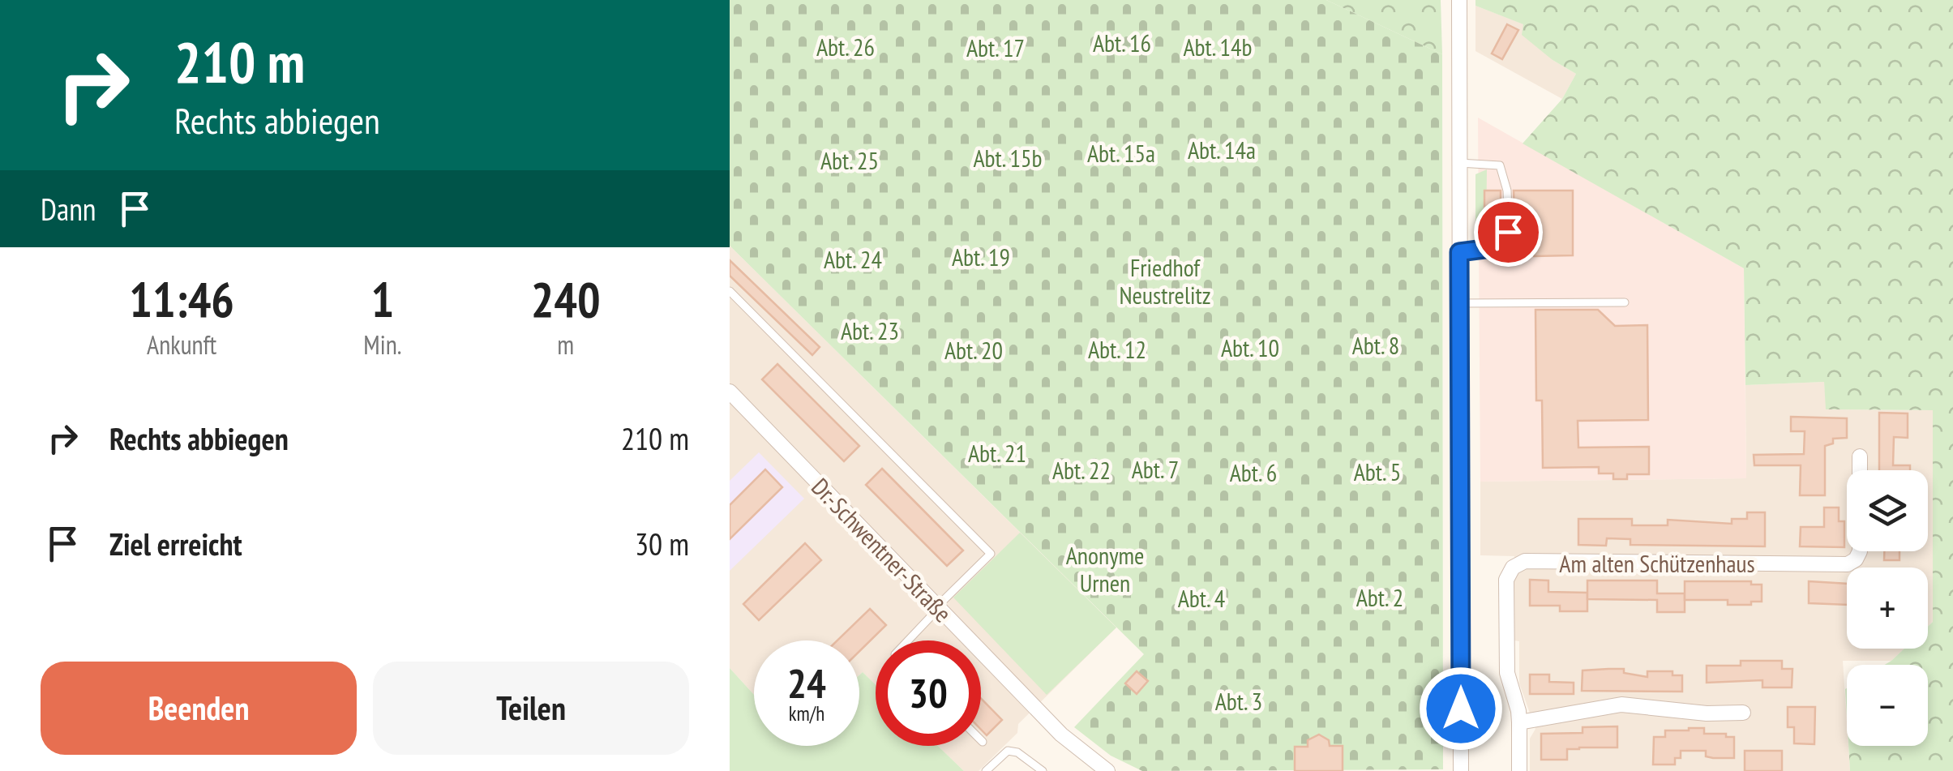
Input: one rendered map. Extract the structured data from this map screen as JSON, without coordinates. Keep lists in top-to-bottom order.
{
  "streets": {
    "street": ["Dr.-Schwentner-Straße", "Am alten Schützenhaus"]
  },
  "parks": [
    "Abt. 16",
    "Abt. 26",
    "Abt. 14b",
    "Abt. 17",
    "Abt. 14a",
    "Abt. 15a",
    "Abt. 15b",
    "Abt. 25",
    "Abt. 19",
    "Abt. 24",
    "Friedhof Neustrelitz",
    "Abt. 23",
    "Abt. 8",
    "Abt. 10",
    "Abt. 12",
    "Abt. 20",
    "Abt. 21",
    "Abt. 7",
    "Abt. 22",
    "Abt. 5",
    "Abt. 6",
    "Anonyme Urnen",
    "Abt. 2",
    "Abt. 4",
    "Abt. 3"
  ],
  "page": {
    "turn": ["210 m", "Rechts abbiegen"],
    "then": "Dann",
    "eta": [
      "11:46",
      "Ankunft",
      "1",
      "Min.",
      "240",
      "m"
    ],
    "list": [
      {
        "name": "Rechts abbiegen",
        "value": "210 m"
      },
      {
        "name": "Ziel erreicht",
        "value": "30 m"
      }
    ],
    "map_buttons": ["+", "−"],
    "speed": "24 km/h",
    "limit": "30",
    "buttons": ["Beenden", "Teilen"]
  }
}
